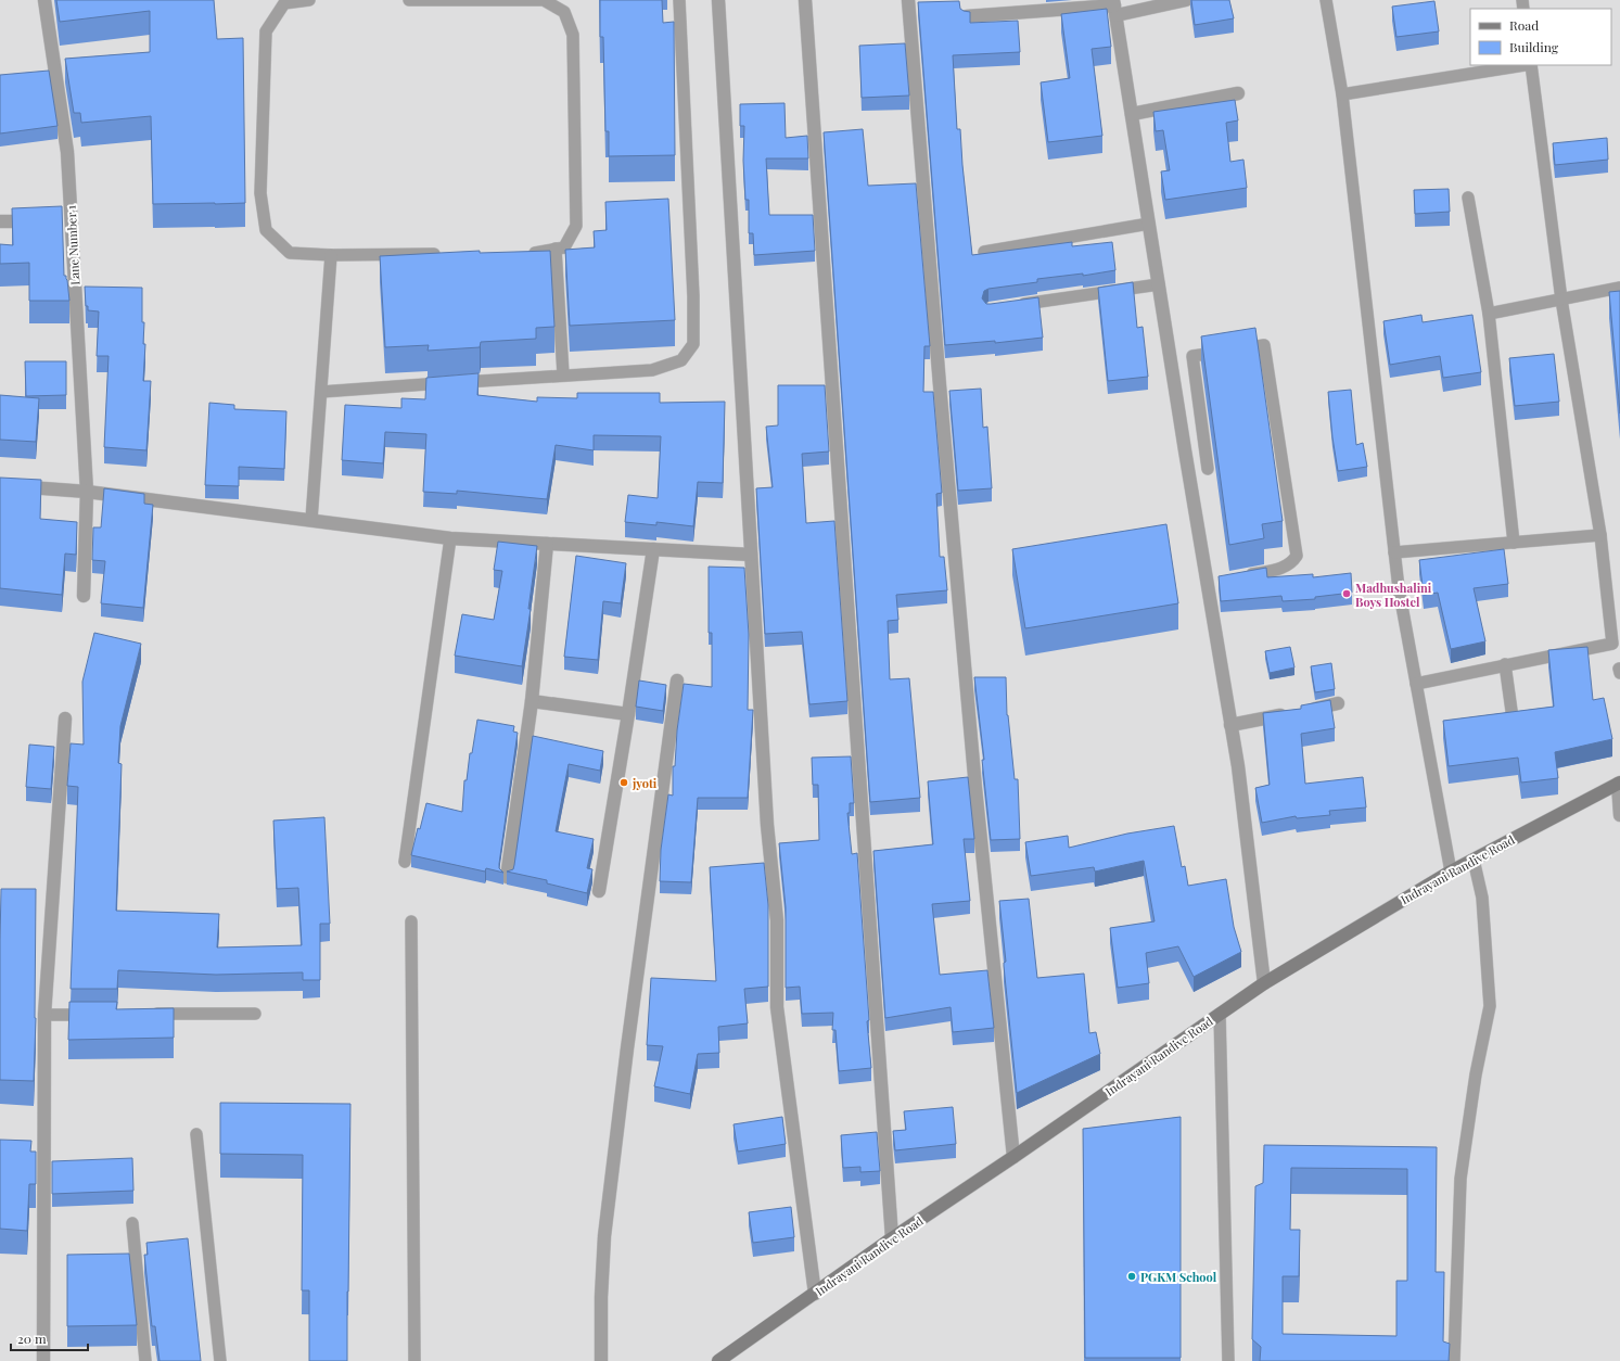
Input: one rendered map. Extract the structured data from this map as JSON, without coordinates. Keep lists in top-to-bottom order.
{
  "streets": {
    "street": ["Lane Number 1", "Indrayani Randive Road"]
  },
  "places": ["Madhushalini Boys Hostel", "jyoti", "PGKM School"],
  "legend": ["Road", "Building"],
  "scale_bar": "20 m"
}
